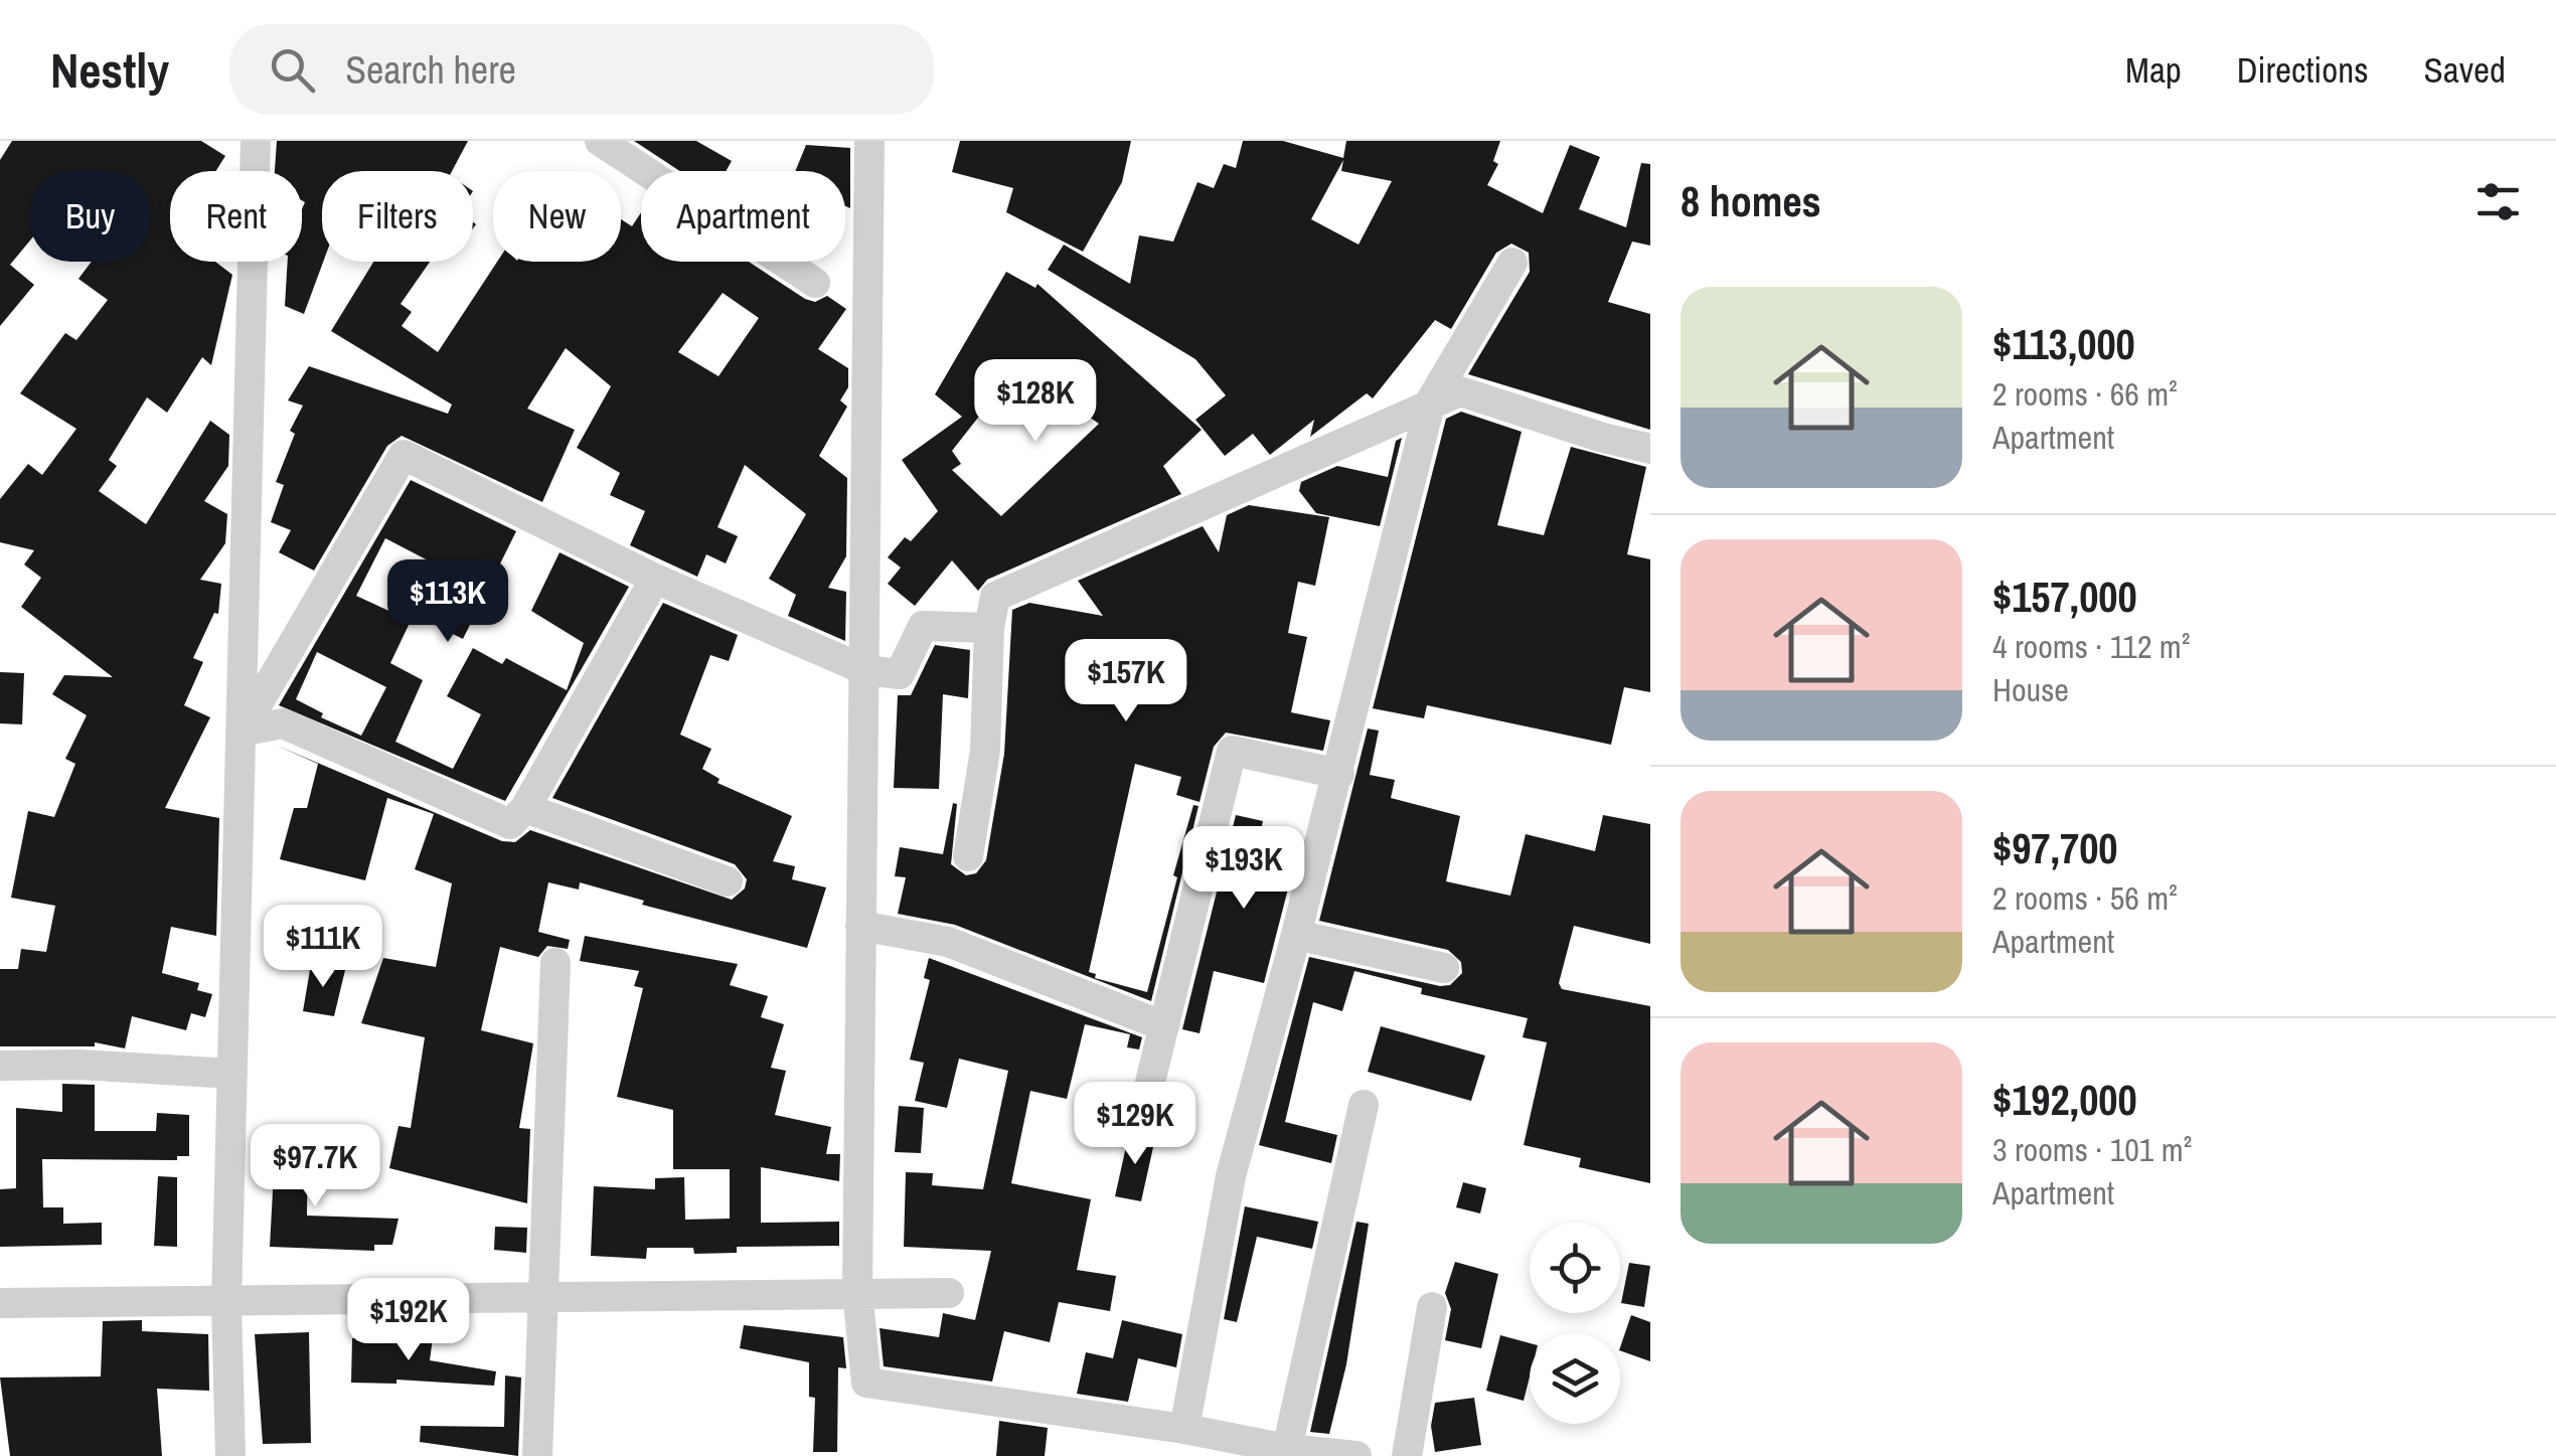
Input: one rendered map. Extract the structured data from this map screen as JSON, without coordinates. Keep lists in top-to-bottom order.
{
  "page": {
    "header": "Nestly",
    "search": "Search here",
    "nav": ["Map", "Directions", "Saved"],
    "heading": "8 homes",
    "chip": [
      "Buy",
      "Rent",
      "Filters",
      "New",
      "Apartment"
    ],
    "list": [
      {
        "name": "$113,000",
        "note": "2 rooms · 66 m² · Apartment"
      },
      {
        "name": "$157,000",
        "note": "4 rooms · 112 m² · House"
      },
      {
        "name": "$97,700",
        "note": "2 rooms · 56 m² · Apartment"
      },
      {
        "name": "$192,000",
        "note": "3 rooms · 101 m² · Apartment"
      }
    ],
    "price": [
      "$128K",
      "$113K",
      "$157K",
      "$193K",
      "$111K",
      "$129K",
      "$97.7K",
      "$192K"
    ]
  }
}
